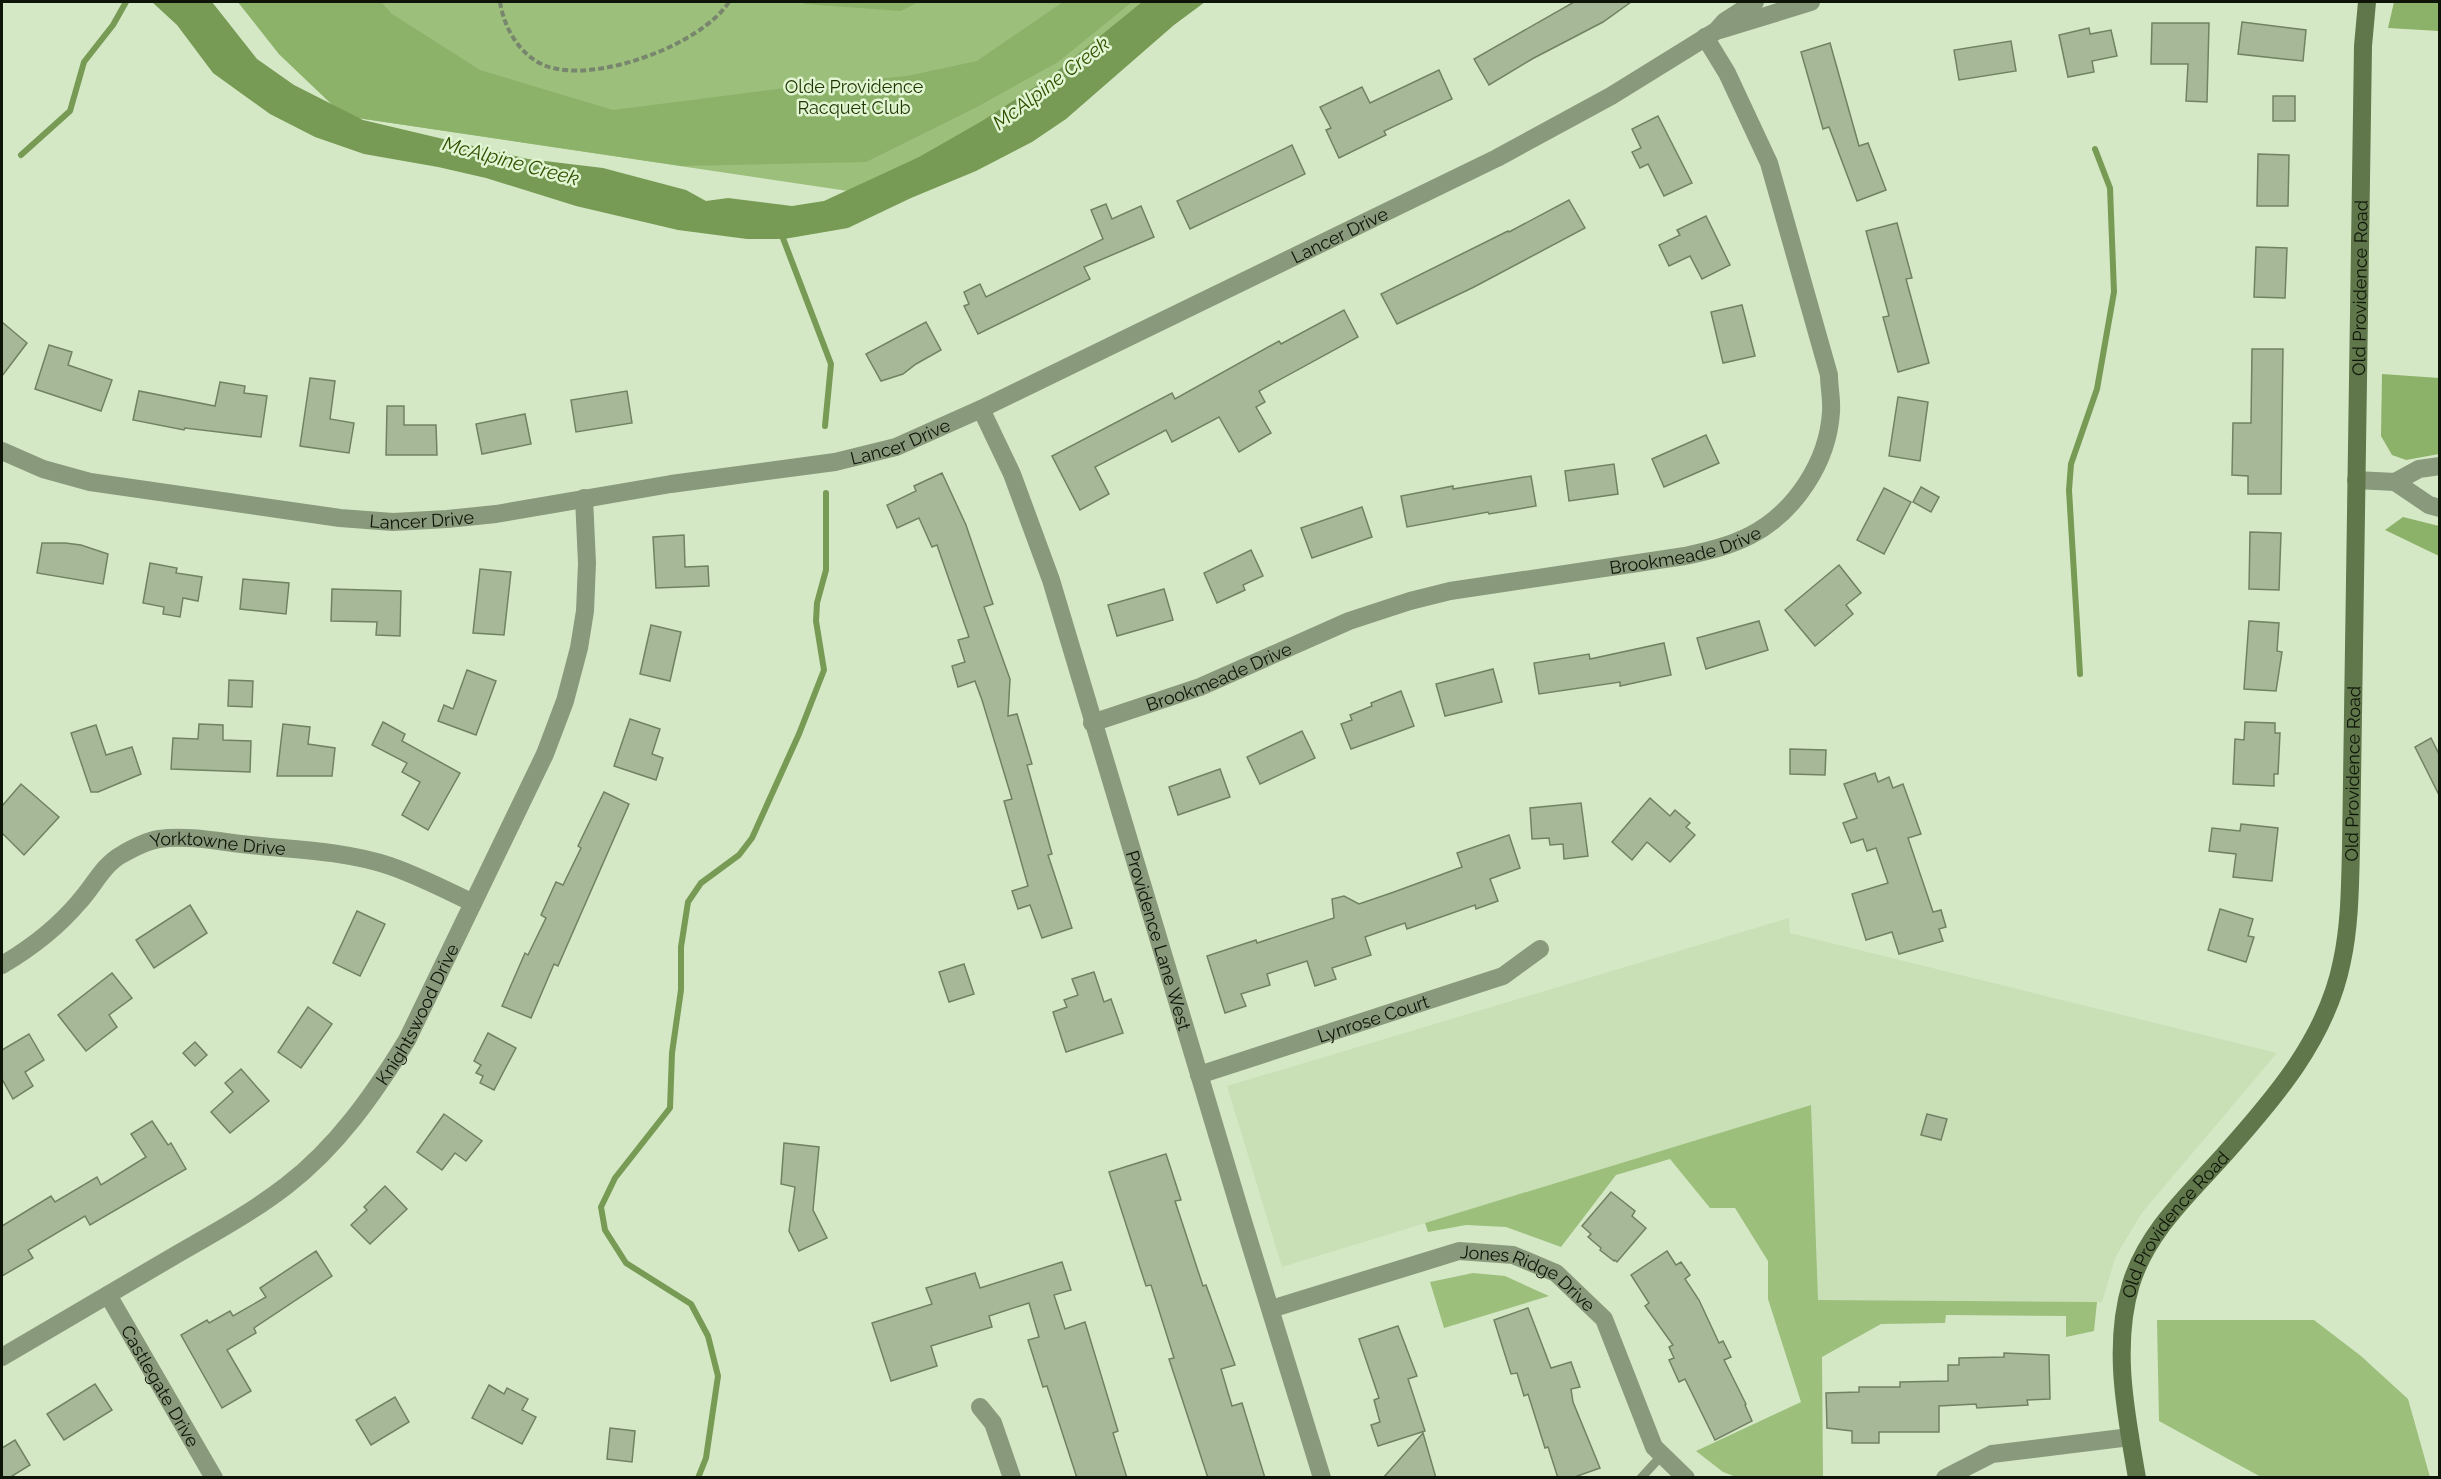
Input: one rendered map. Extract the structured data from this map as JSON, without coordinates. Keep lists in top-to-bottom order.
{
  "streets": {
    "street": [
      "Lancer Drive",
      "Old Providence Road",
      "Brookmeade Drive",
      "Yorktowne Drive",
      "Providence Lane West",
      "Knightswood Drive",
      "Lynrose Court",
      "Jones Ridge Drive",
      "Castlegate Drive"
    ]
  },
  "crossings": [
    ["Lancer Drive", "Brookmeade Drive"],
    ["Lancer Drive", "Providence Lane West"],
    ["Lancer Drive", "Knightswood Drive"],
    ["Brookmeade Drive", "Providence Lane West"],
    ["Yorktowne Drive", "Knightswood Drive"],
    ["Providence Lane West", "Lynrose Court"],
    ["Providence Lane West", "Jones Ridge Drive"],
    ["Knightswood Drive", "Castlegate Drive"]
  ],
  "water": ["McAlpine Creek"],
  "parks": ["Olde Providence Racquet Club"]
}
